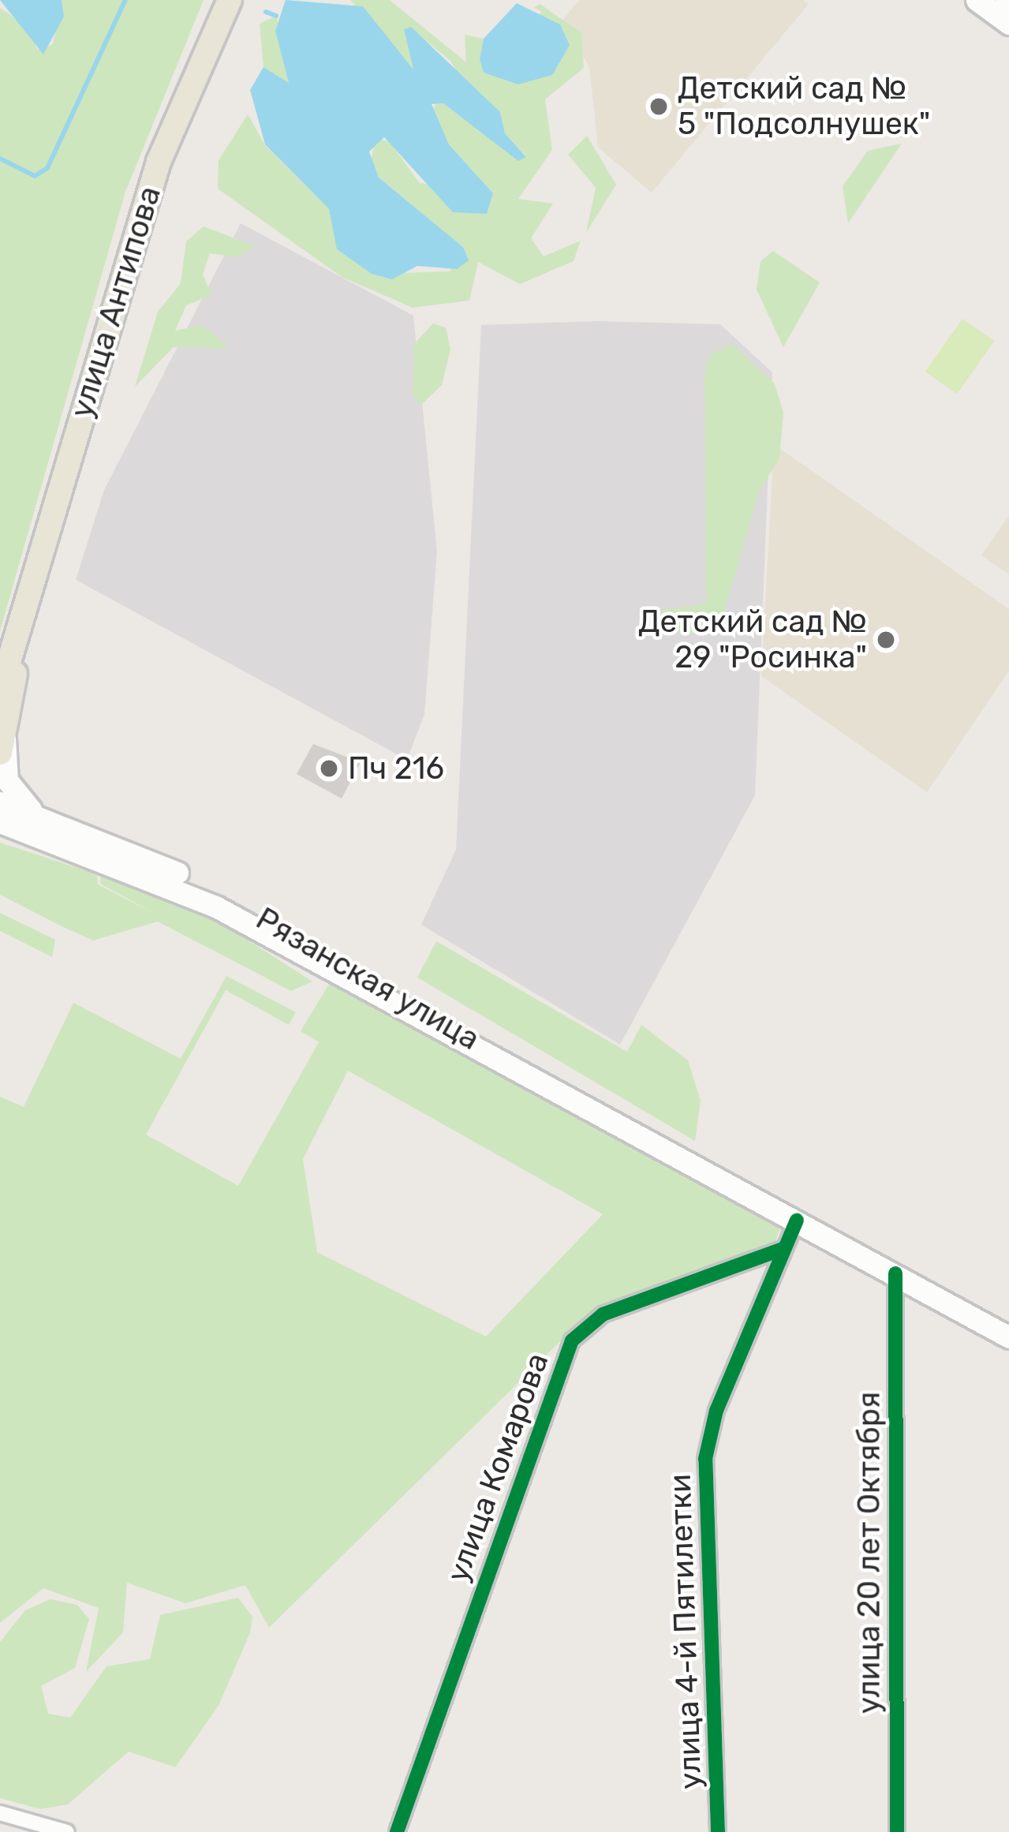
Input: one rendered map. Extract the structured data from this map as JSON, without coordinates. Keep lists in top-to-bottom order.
{
  "streets": {
    "main road": ["улица Антипова", "Рязанская улица"],
    "street": ["улица Комарова", "улица 20 лет Октября", "улица 4-й Пятилетки"]
  },
  "crossings": [
    ["Рязанская улица", "улица 20 лет Октября"],
    ["Рязанская улица", "улица 4-й Пятилетки"],
    ["улица Комарова", "улица 4-й Пятилетки"]
  ],
  "places": ["Детский сад № 5 \"Подсолнушек\"", "Детский сад № 29 \"Росинка\"", "Пч 216"]
}
